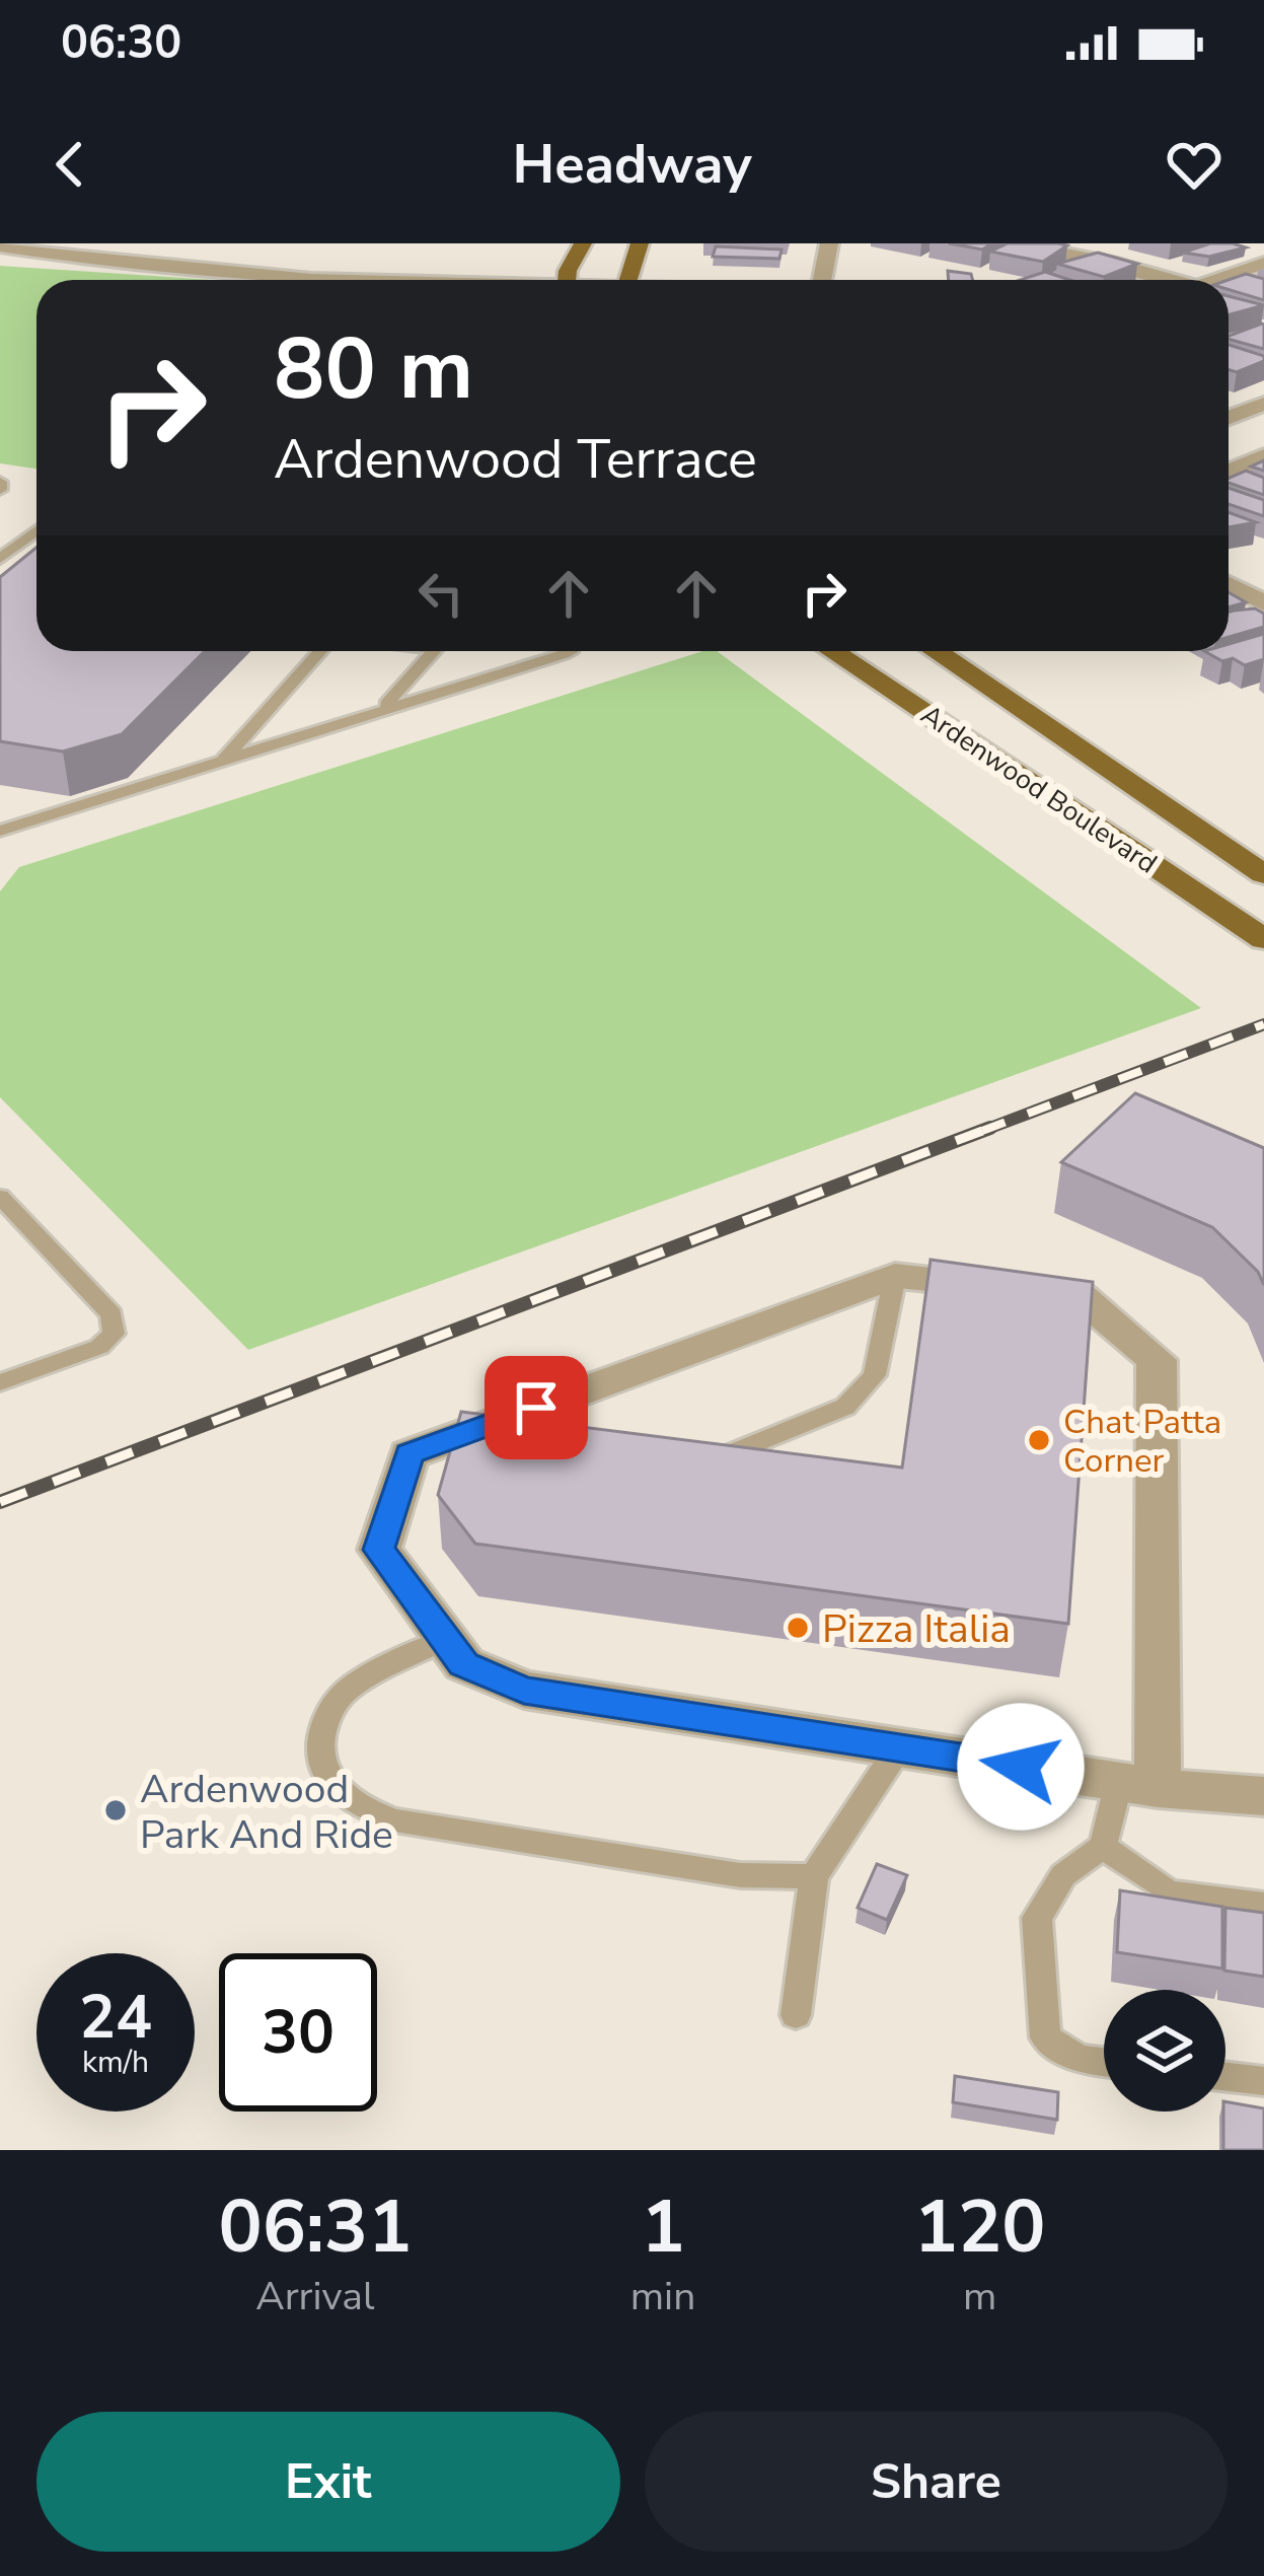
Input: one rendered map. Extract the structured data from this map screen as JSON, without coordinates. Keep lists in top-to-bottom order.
{
  "streets": {
    "main road": ["Ardenwood Boulevard"]
  },
  "places": ["Chat Patta Corner", "Pizza Italia", "Ardenwood Park And Ride"],
  "page": {
    "status": "06:30",
    "header": "Headway",
    "turn": ["80 m", "Ardenwood Terrace"],
    "speed": "24 km/h",
    "limit": "30",
    "eta": [
      "06:31",
      "Arrival",
      "1",
      "min",
      "120",
      "m"
    ],
    "buttons": ["Exit", "Share"]
  }
}
